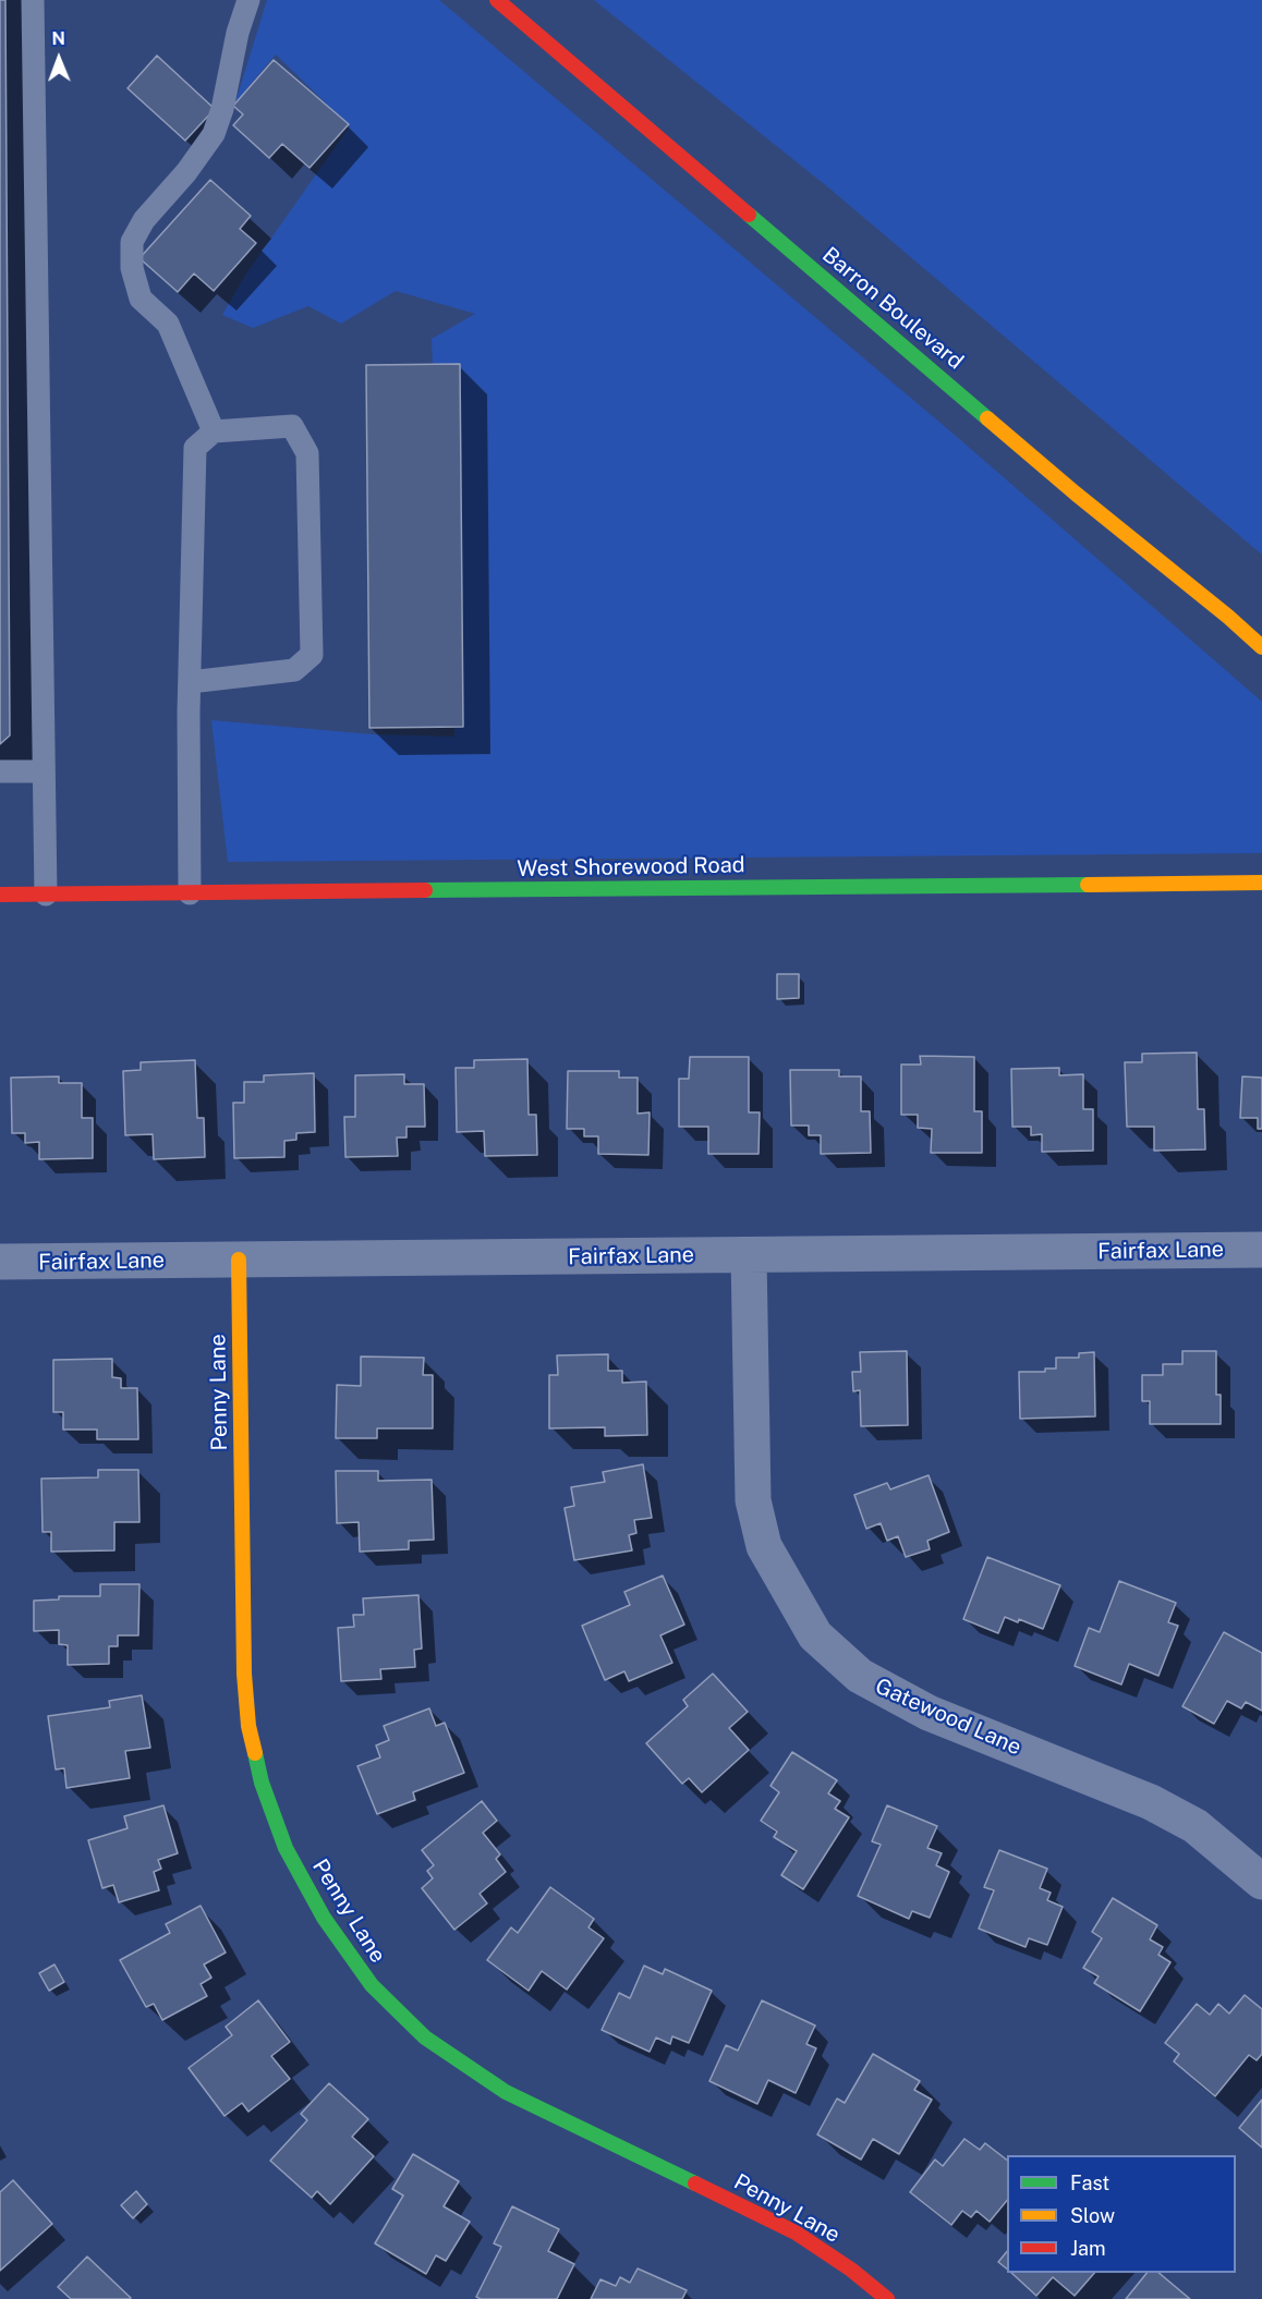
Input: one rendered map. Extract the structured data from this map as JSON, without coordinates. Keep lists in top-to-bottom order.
{
  "streets": {
    "main road": ["Barron Boulevard", "West Shorewood Road", "Penny Lane"],
    "street": ["Fairfax Lane", "Gatewood Lane"]
  },
  "crossings": [
    ["Fairfax Lane", "Penny Lane"],
    ["Fairfax Lane", "Gatewood Lane"]
  ],
  "legend": ["Fast", "Slow", "Jam"],
  "north": "top"
}
